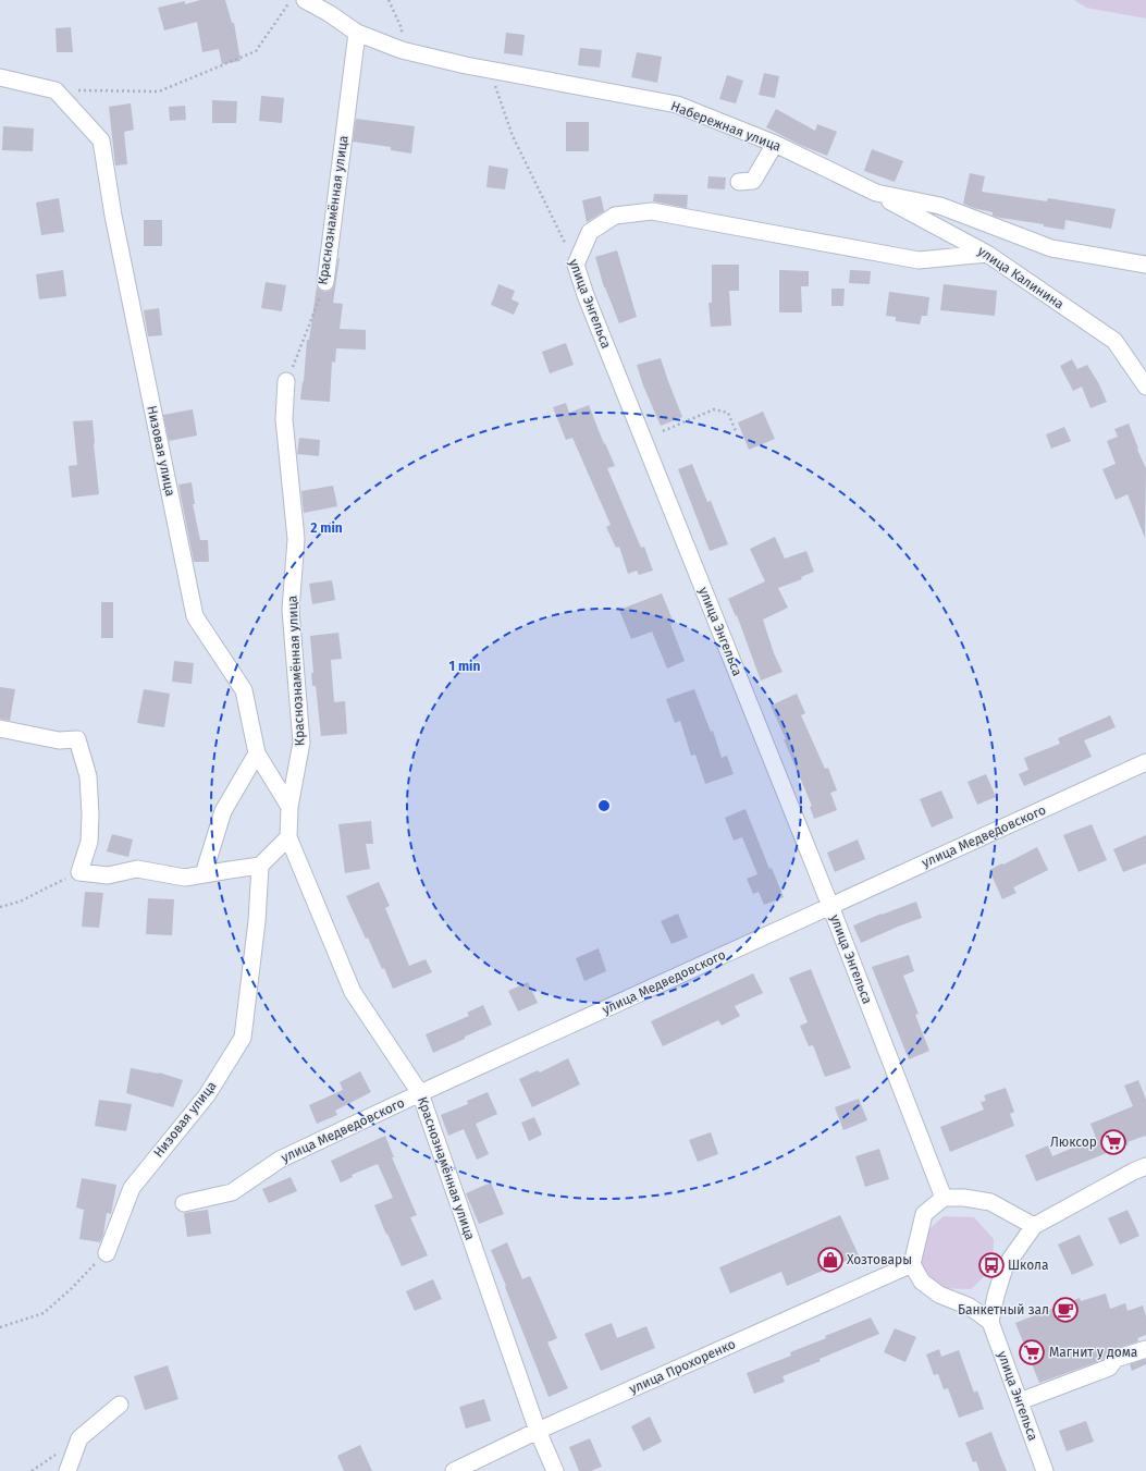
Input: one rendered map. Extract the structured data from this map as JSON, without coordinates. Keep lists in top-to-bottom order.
{
  "streets": {
    "street": [
      "Набережная улица",
      "Краснознамённая улица",
      "улица Калинина",
      "улица Энгельса",
      "Низовая улица",
      "улица Медведовского",
      "улица Прохоренко"
    ]
  },
  "crossings": [
    ["Набережная улица", "Краснознамённая улица"],
    ["Набережная улица", "улица Калинина"],
    ["Набережная улица", "улица Энгельса"],
    ["Краснознамённая улица", "Низовая улица"],
    ["Краснознамённая улица", "улица Медведовского"],
    ["Краснознамённая улица", "улица Прохоренко"],
    ["улица Энгельса", "улица Медведовского"]
  ],
  "places": {
    "supermarket": ["Люксор", "Магнит у дома"],
    "shop": ["Хозтовары"],
    "bus stop": ["Школа"],
    "cafe": ["Банкетный зал"]
  },
  "rings": ["2 min", "1 min"]
}
